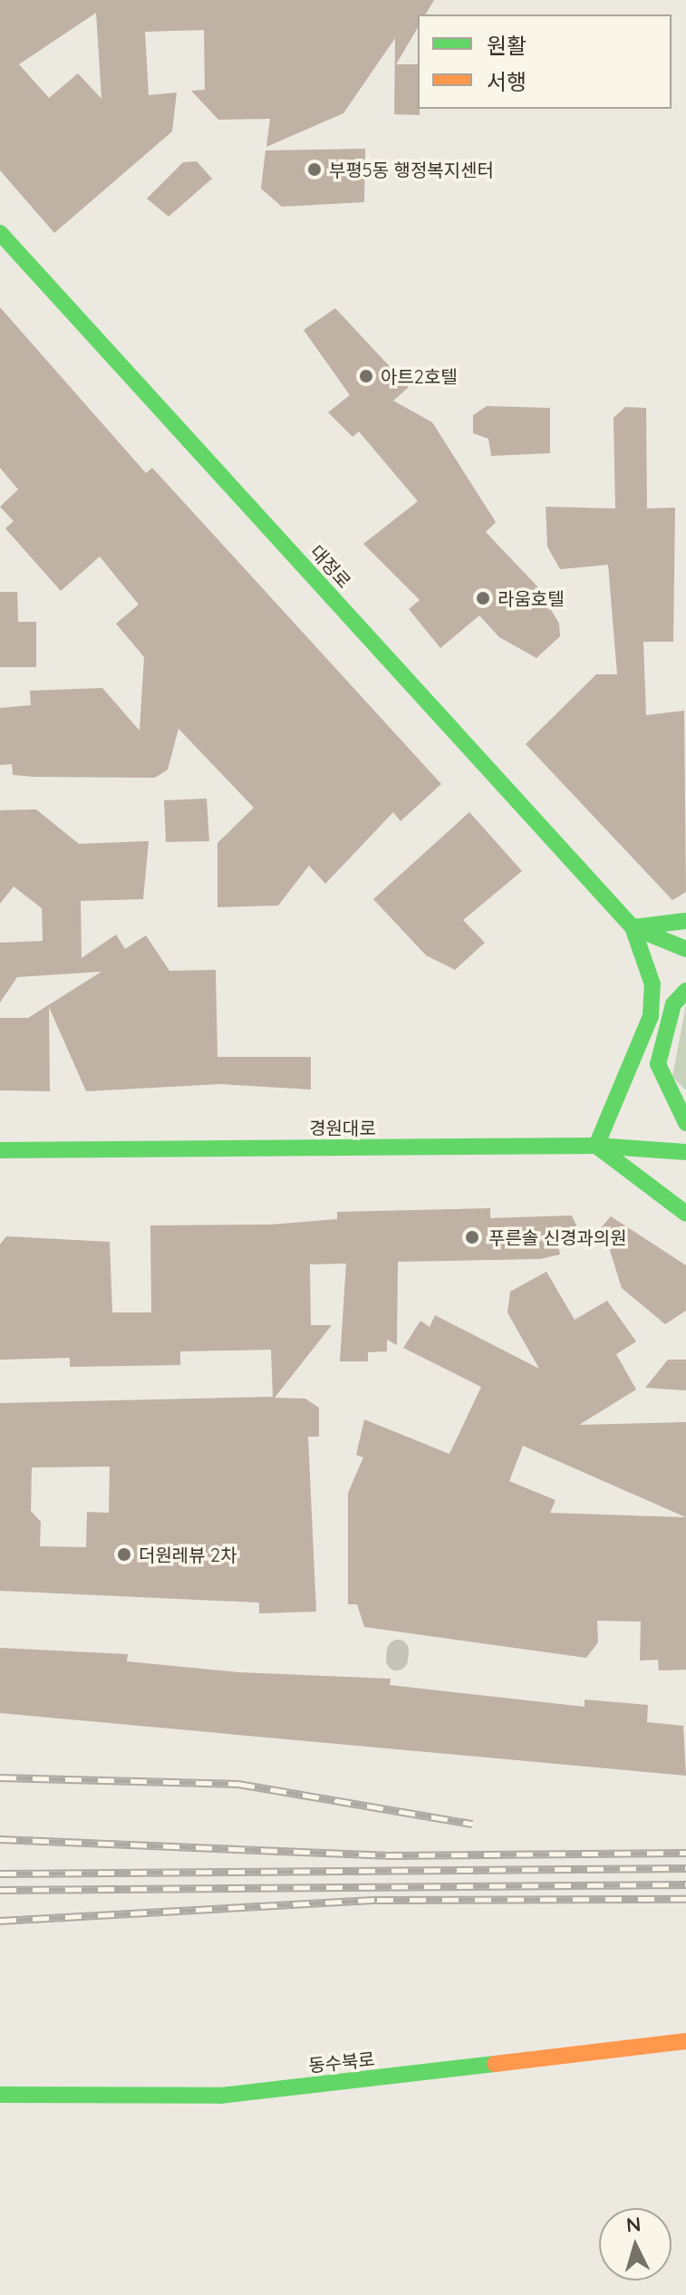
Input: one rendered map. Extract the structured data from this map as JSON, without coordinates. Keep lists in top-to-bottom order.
{
  "streets": {
    "street": ["대정로", "경원대로", "동수북로"]
  },
  "places": [
    "부평5동 행정복지센터",
    "아트2호텔",
    "라움호텔",
    "푸른솔 신경과의원",
    "더원레뷰 2차"
  ],
  "legend": ["원활", "서행"],
  "north": "top"
}
